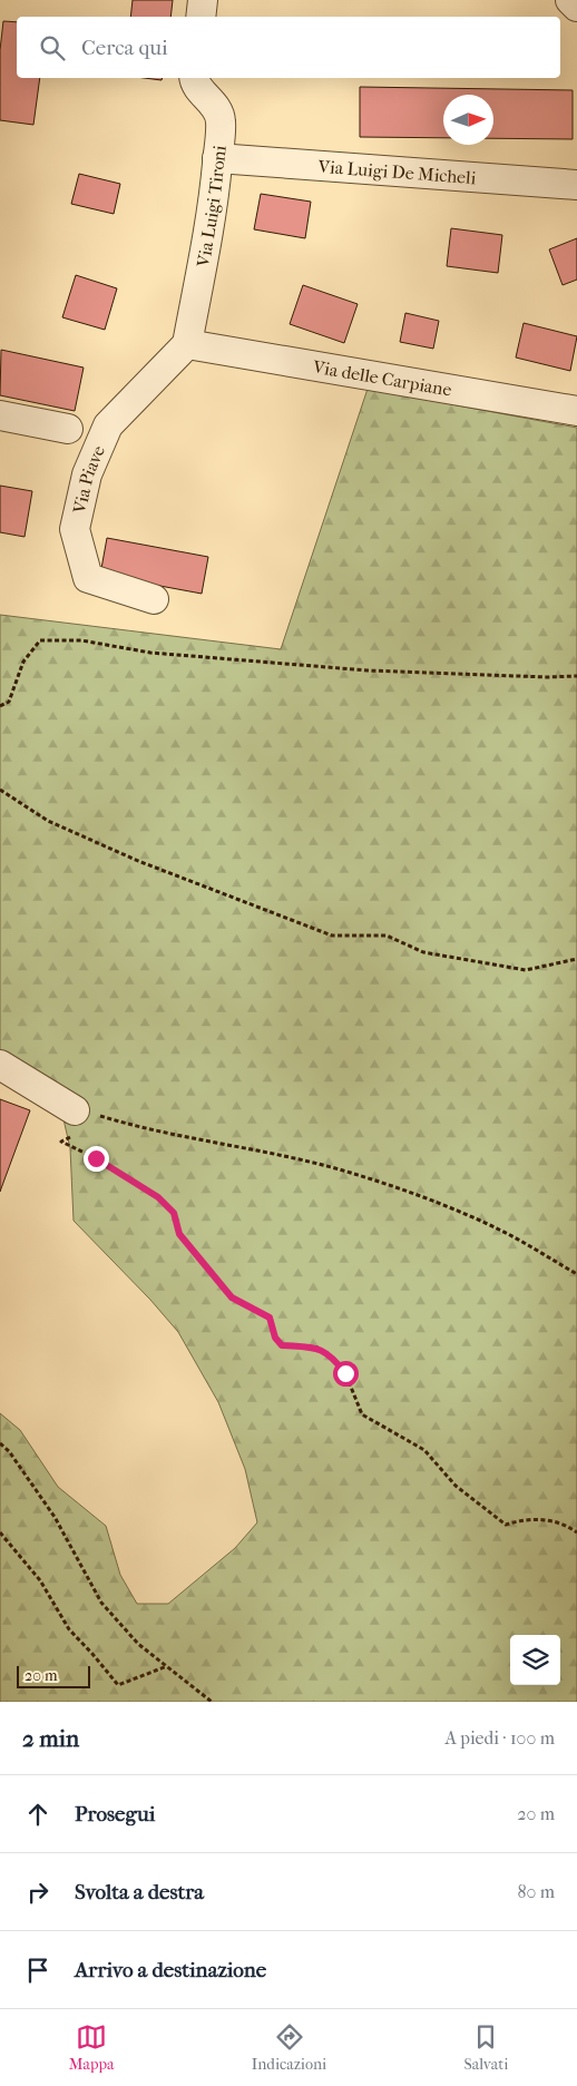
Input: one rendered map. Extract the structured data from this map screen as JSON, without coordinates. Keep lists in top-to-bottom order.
{
  "streets": {
    "street": [
      "Via Luigi De Micheli",
      "Via Luigi Tironi",
      "Via delle Carpiane",
      "Via Piave"
    ]
  },
  "crossings": [
    ["Via Luigi De Micheli", "Via Luigi Tironi"],
    ["Via Luigi Tironi", "Via delle Carpiane"],
    ["Via Luigi Tironi", "Via Piave"],
    ["Via delle Carpiane", "Via Piave"]
  ],
  "scale_bar": "20 m",
  "north": "right",
  "page": {
    "search": "Cerca qui",
    "scale": "20 m",
    "heading": ["2 min", "A piedi · 100 m"],
    "list": [
      ["Prosegui", "20 m"],
      ["Svolta a destra", "80 m"],
      "Arrivo a destinazione"
    ],
    "nav": ["Mappa", "Indicazioni", "Salvati"]
  }
}
